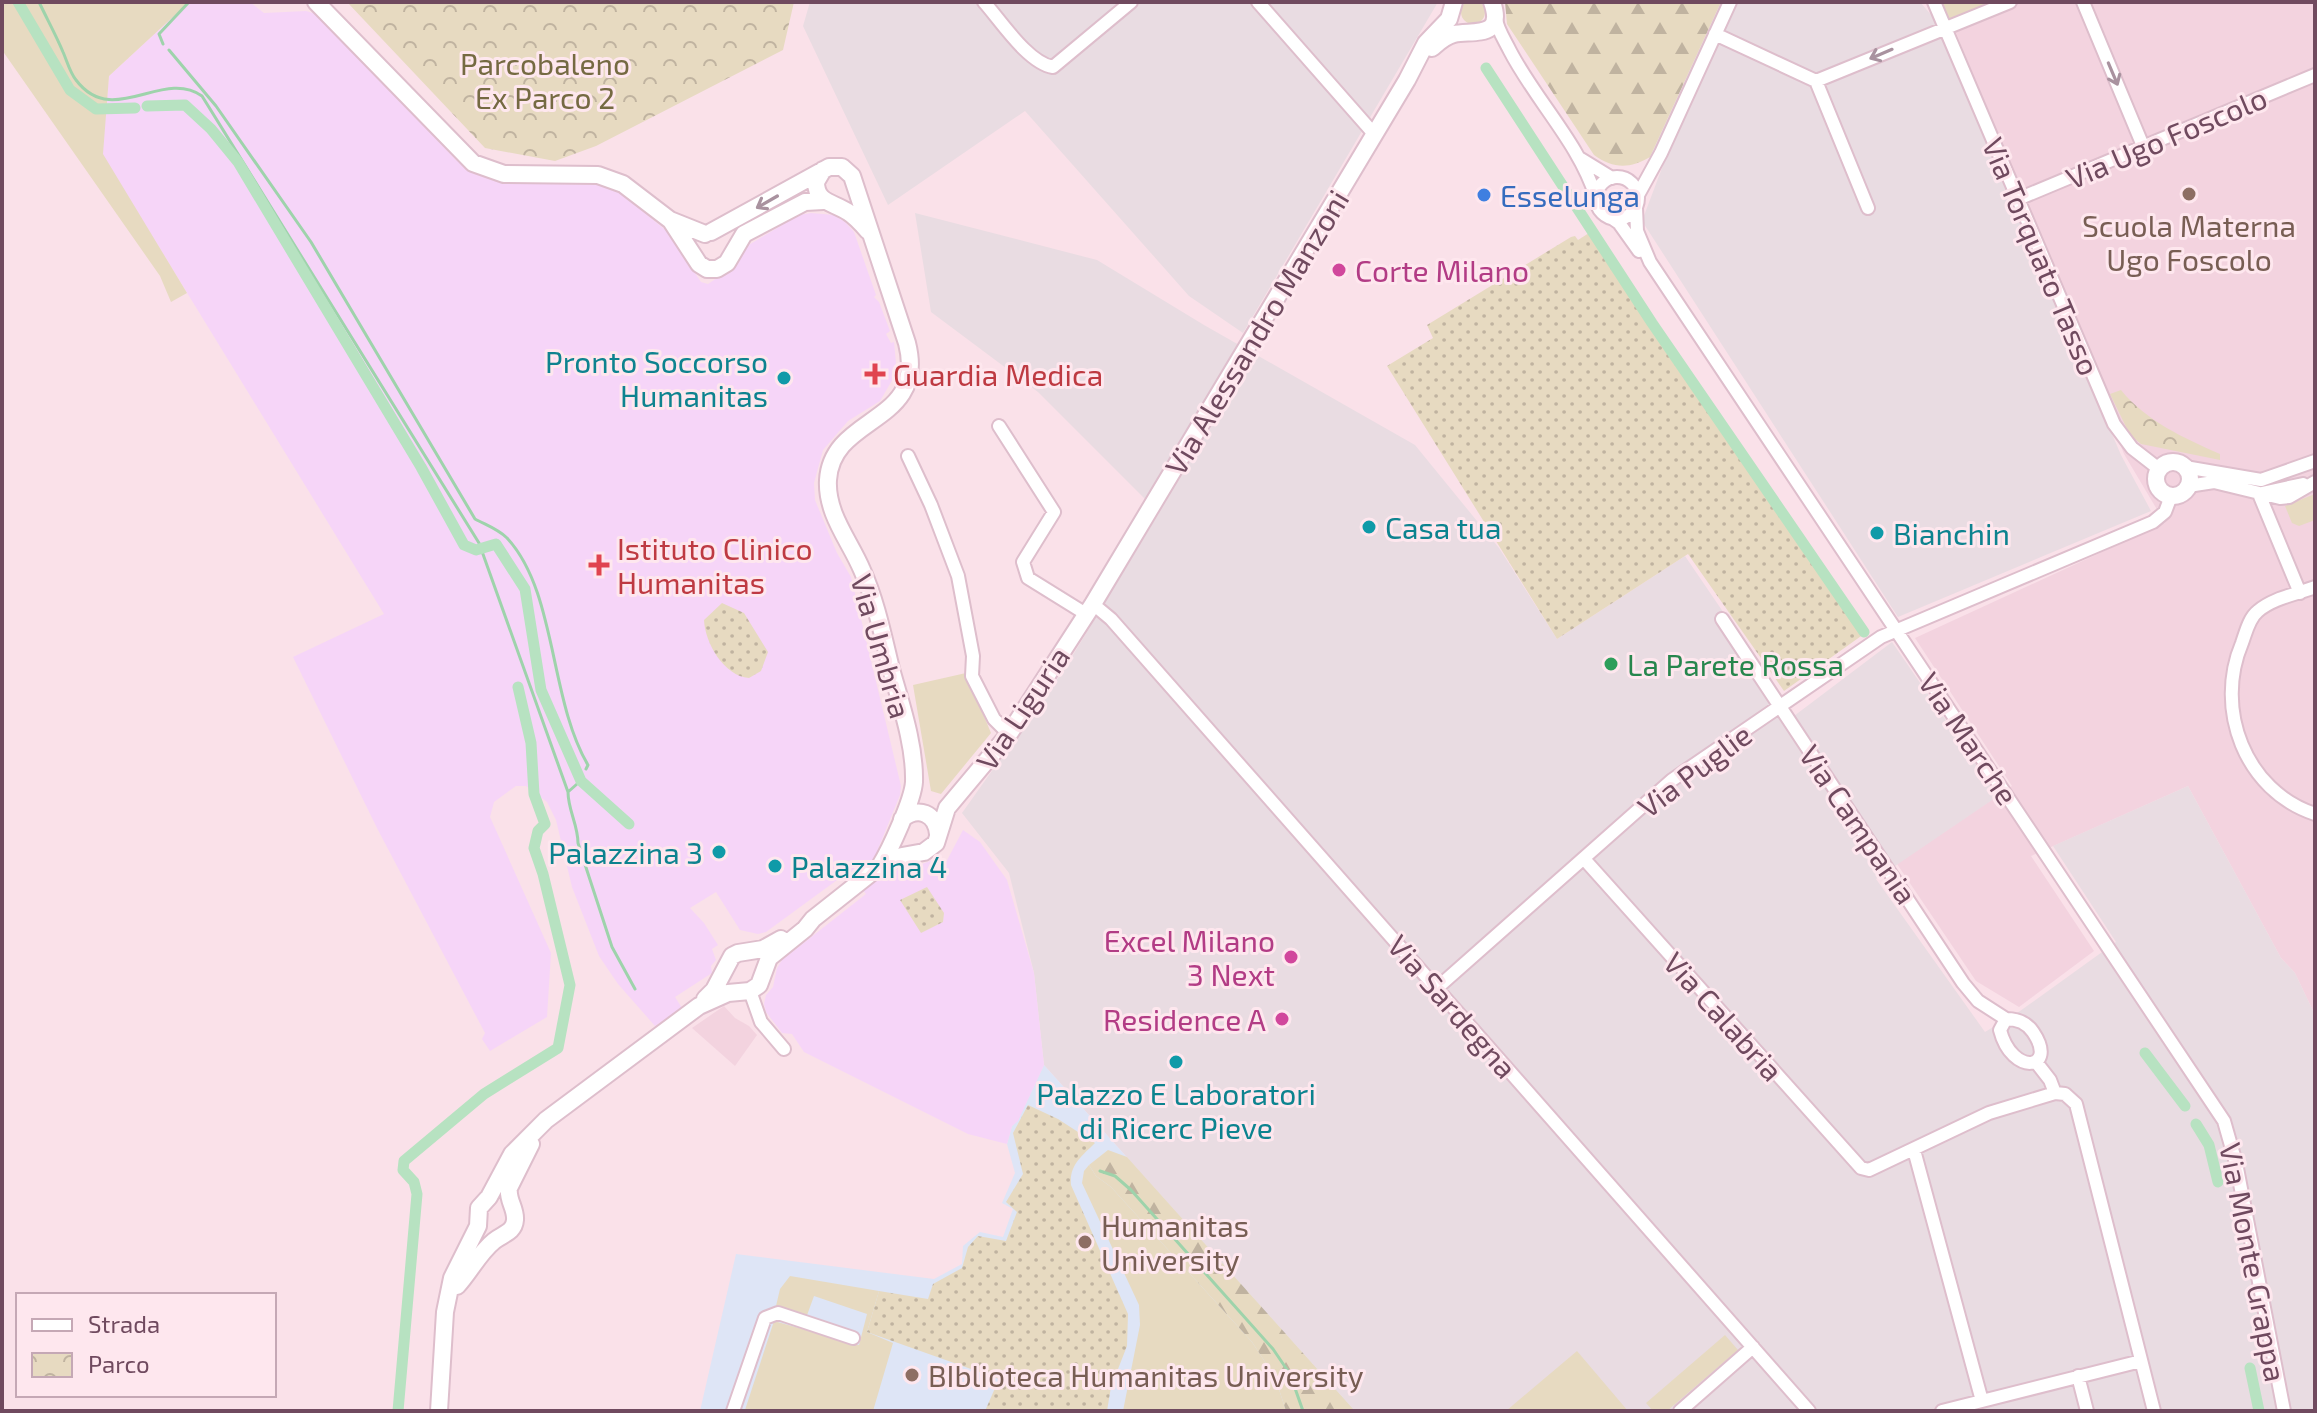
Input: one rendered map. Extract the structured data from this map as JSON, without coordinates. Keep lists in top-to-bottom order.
{
  "streets": {
    "street": [
      "Via Ugo Foscolo",
      "Via Torquato Tasso",
      "Via Alessandro Manzoni",
      "Via Umbria",
      "Via Liguria",
      "Via Marche",
      "Via Puglie",
      "Via Campania",
      "Via Sardegna",
      "Via Calabria",
      "Via Monte Grappa"
    ]
  },
  "crossings": [
    ["Via Ugo Foscolo", "Via Torquato Tasso"],
    ["Via Torquato Tasso", "Via Puglie"],
    ["Via Alessandro Manzoni", "Via Liguria"],
    ["Via Alessandro Manzoni", "Via Sardegna"],
    ["Via Umbria", "Via Liguria"],
    ["Via Liguria", "Via Sardegna"],
    ["Via Marche", "Via Puglie"],
    ["Via Marche", "Via Monte Grappa"],
    ["Via Puglie", "Via Campania"],
    ["Via Puglie", "Via Sardegna"],
    ["Via Puglie", "Via Calabria"]
  ],
  "parks": ["Parcobaleno Ex Parco 2"],
  "places": {
    "other": [
      "Scuola Materna Ugo Foscolo",
      "Esselunga",
      "Corte Milano",
      "Pronto Soccorso Humanitas",
      "Casa tua",
      "Bianchin",
      "La Parete Rossa",
      "Palazzina 3",
      "Palazzina 4",
      "Excel Milano 3 Next",
      "Residence A",
      "Palazzo E Laboratori di Ricerc Pieve",
      "Humanitas University",
      "BIblioteca Humanitas University"
    ],
    "health": ["Guardia Medica", "Istituto Clinico Humanitas"]
  },
  "legend": ["Strada", "Parco"]
}
